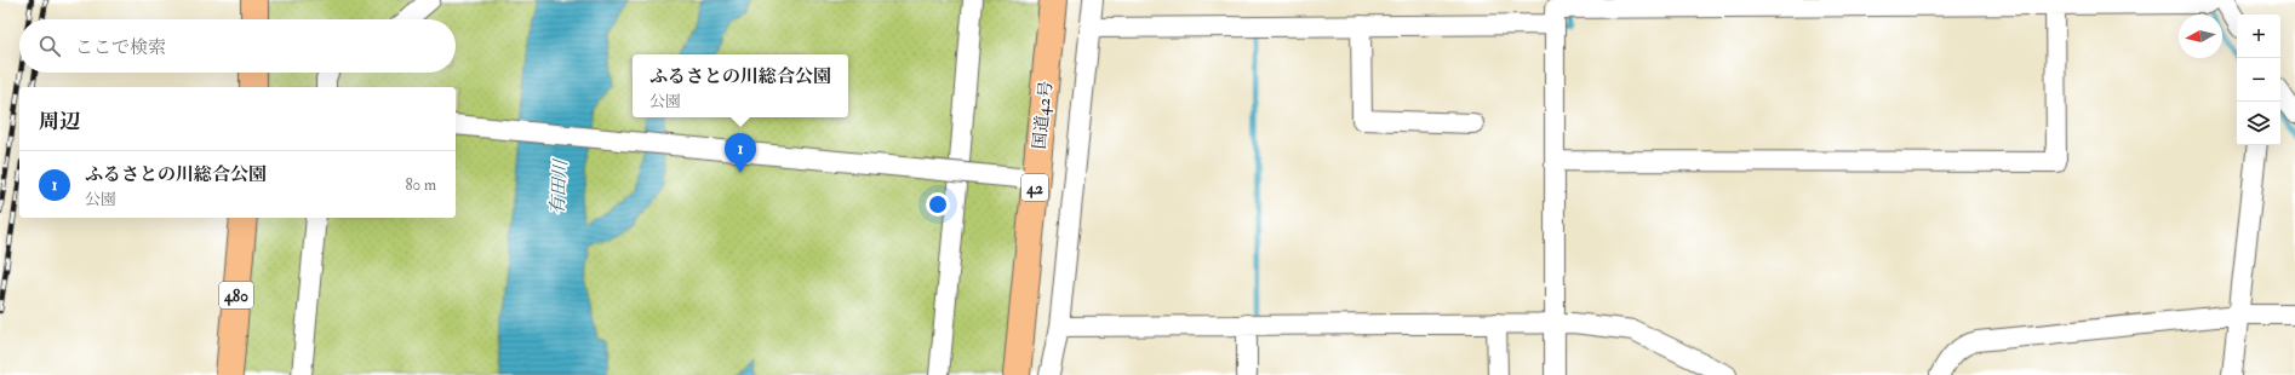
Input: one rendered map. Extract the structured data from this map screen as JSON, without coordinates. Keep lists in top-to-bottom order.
{
  "streets": {
    "highway": ["国道42号", "42", "480"]
  },
  "water": ["有田川"],
  "north": "left",
  "page": {
    "map_buttons": ["+", "−"],
    "search": "ここで検索",
    "popup": ["ふるさとの川総合公園", "公園"],
    "heading": "周辺",
    "pins": "1",
    "list": [
      {
        "mark": "1",
        "name": "ふるさとの川総合公園",
        "note": "公園",
        "value": "80 m"
      }
    ]
  }
}
